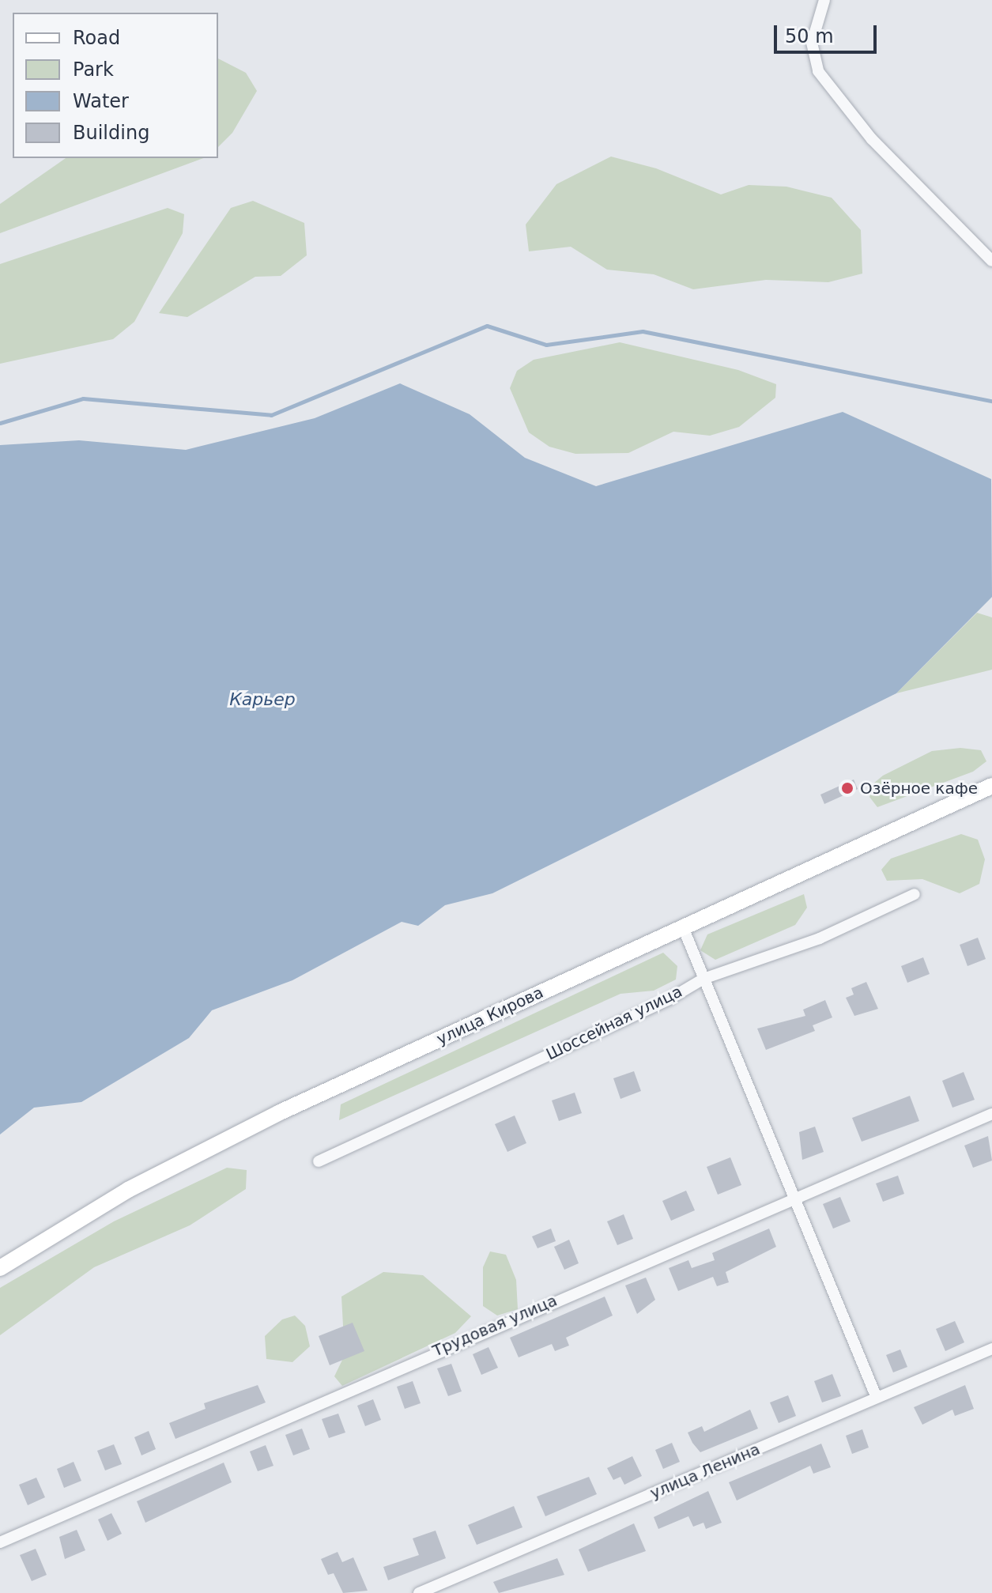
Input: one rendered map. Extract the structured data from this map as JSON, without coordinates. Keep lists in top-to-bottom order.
{
  "streets": {
    "main road": ["улица Кирова"],
    "street": ["Шоссейная улица", "Трудовая улица", "улица Ленина"]
  },
  "water": ["Карьер"],
  "places": ["Озёрное кафе"],
  "legend": [
    "Road",
    "Park",
    "Water",
    "Building"
  ],
  "scale_bar": "50 m"
}
